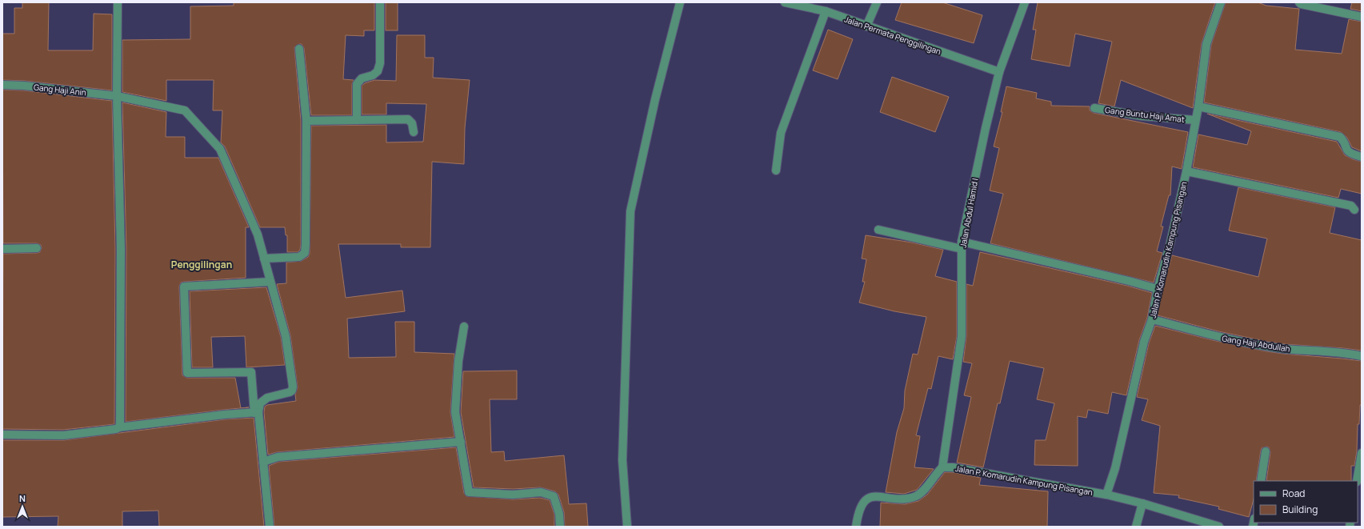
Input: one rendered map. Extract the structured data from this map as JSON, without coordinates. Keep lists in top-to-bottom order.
{
  "streets": {
    "street": [
      "Jalan Permata Penggilingan",
      "Gang Haji Anin",
      "Gang Buntu Haji Amat",
      "Jalan Abdul Hamid I",
      "Jalan P. Komarudin Kampung Pisangan",
      "Gang Haji Abdullah"
    ]
  },
  "crossings": [
    ["Jalan Permata Penggilingan", "Jalan Abdul Hamid I"],
    ["Gang Buntu Haji Amat", "Jalan P. Komarudin Kampung Pisangan"],
    ["Jalan Abdul Hamid I", "Jalan P. Komarudin Kampung Pisangan"],
    ["Jalan P. Komarudin Kampung Pisangan", "Gang Haji Abdullah"]
  ],
  "districts": ["Penggilingan"],
  "legend": ["Road", "Building"],
  "north": "top"
}
